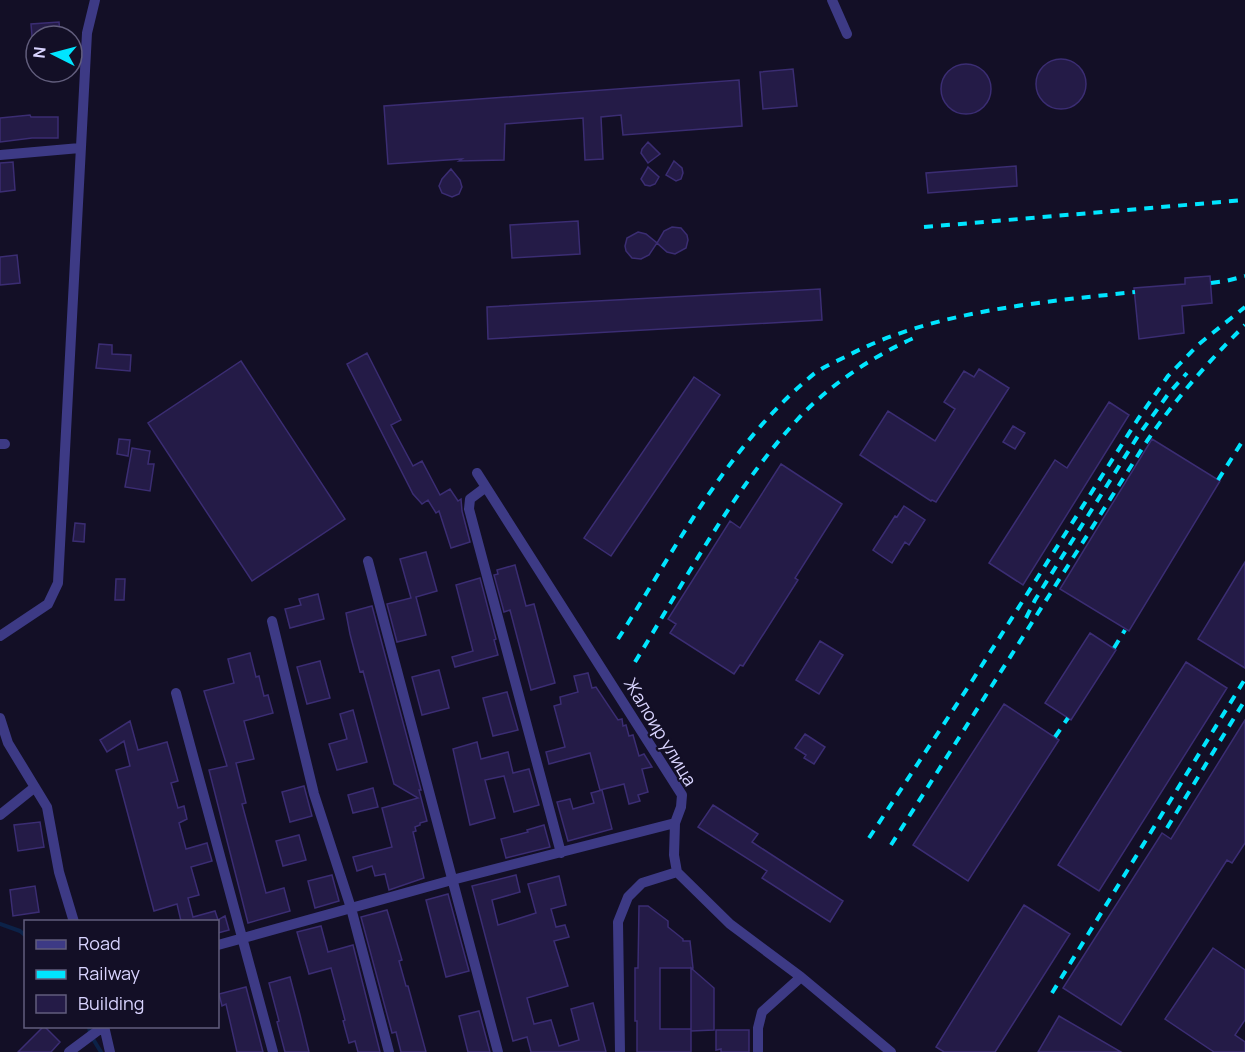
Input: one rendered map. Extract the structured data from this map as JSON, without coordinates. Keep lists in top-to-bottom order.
{
  "streets": {
    "street": ["Жалоир улица"]
  },
  "legend": ["Road", "Railway", "Building"],
  "north": "left"
}
